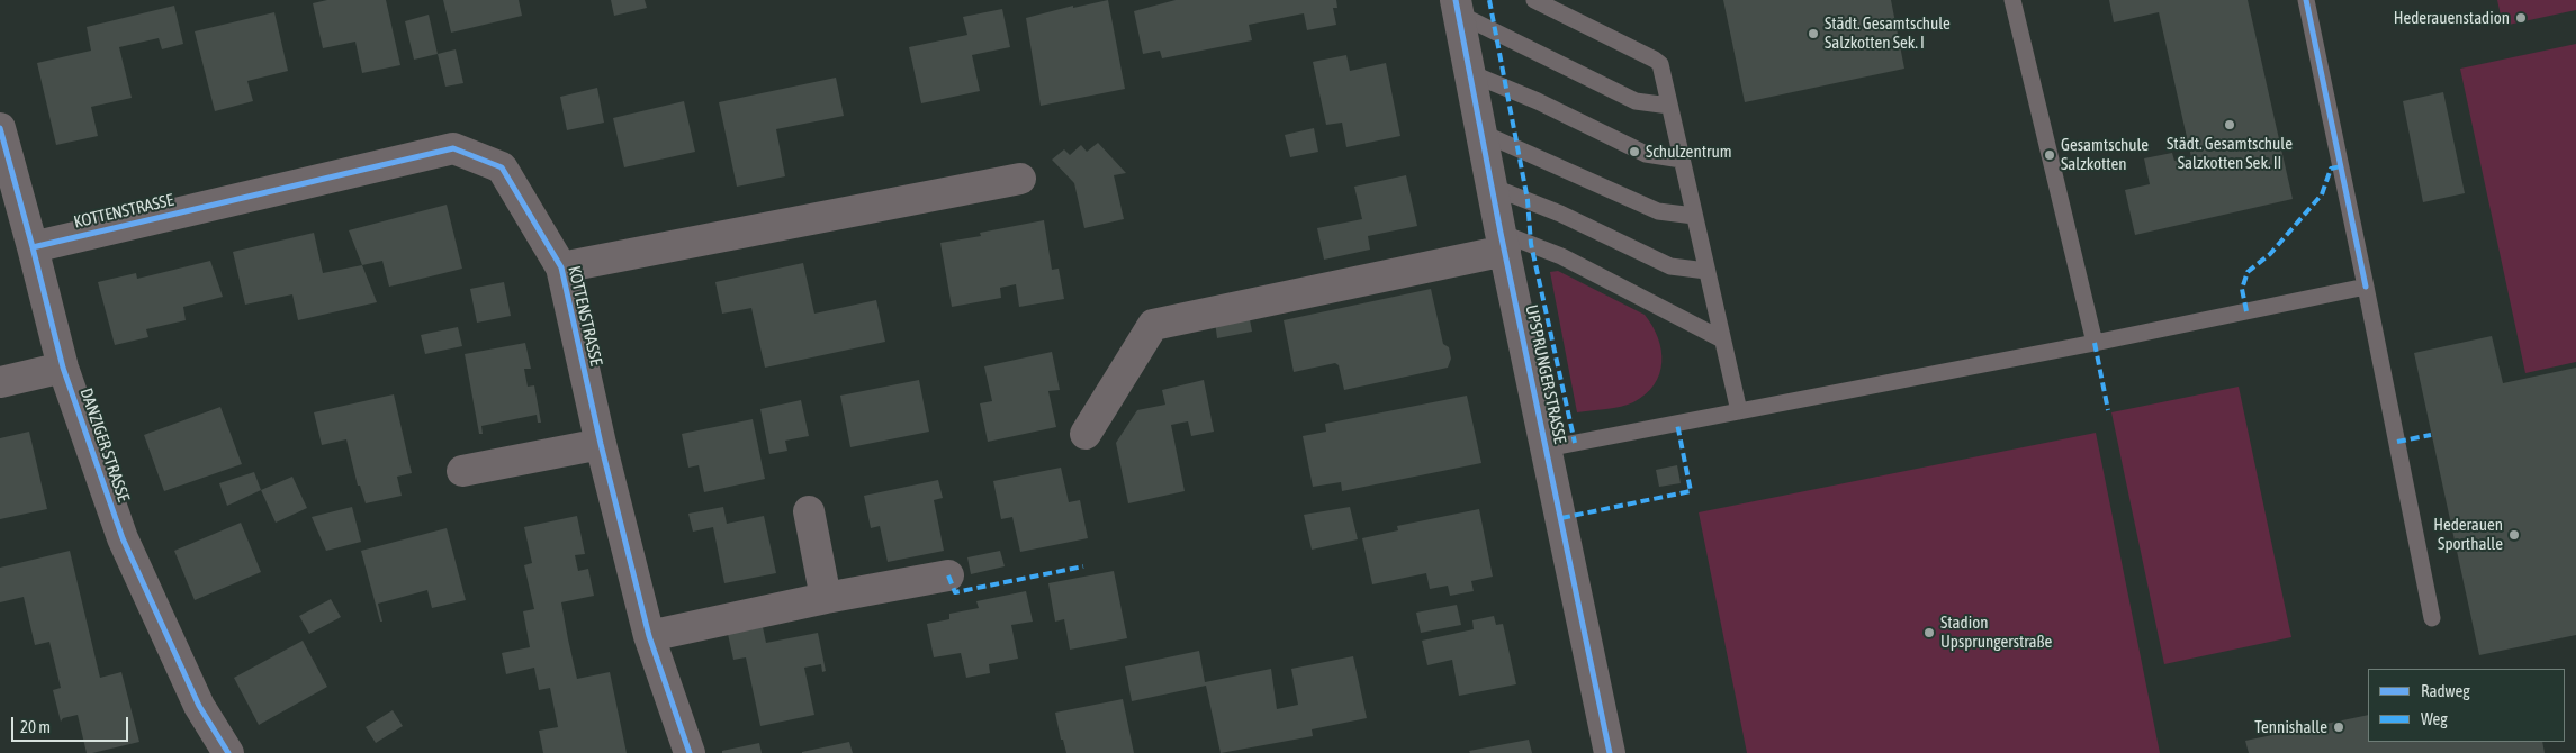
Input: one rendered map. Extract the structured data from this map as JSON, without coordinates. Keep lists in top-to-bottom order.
{
  "streets": {
    "street": ["KOTTENSTRASSE", "UPSPRUNGER STRASSE", "DANZIGER STRASSE"]
  },
  "crossings": [
    ["KOTTENSTRASSE", "DANZIGER STRASSE"]
  ],
  "places": [
    "Hederauenstadion",
    "Städt. Gesamtschule Salzkotten Sek. I",
    "Städt. Gesamtschule Salzkotten Sek. II",
    "Schulzentrum",
    "Gesamtschule Salzkotten",
    "Hederauen Sporthalle",
    "Stadion Upsprungerstraße",
    "Tennishalle"
  ],
  "legend": ["Radweg", "Weg"],
  "scale_bar": "20 m"
}
